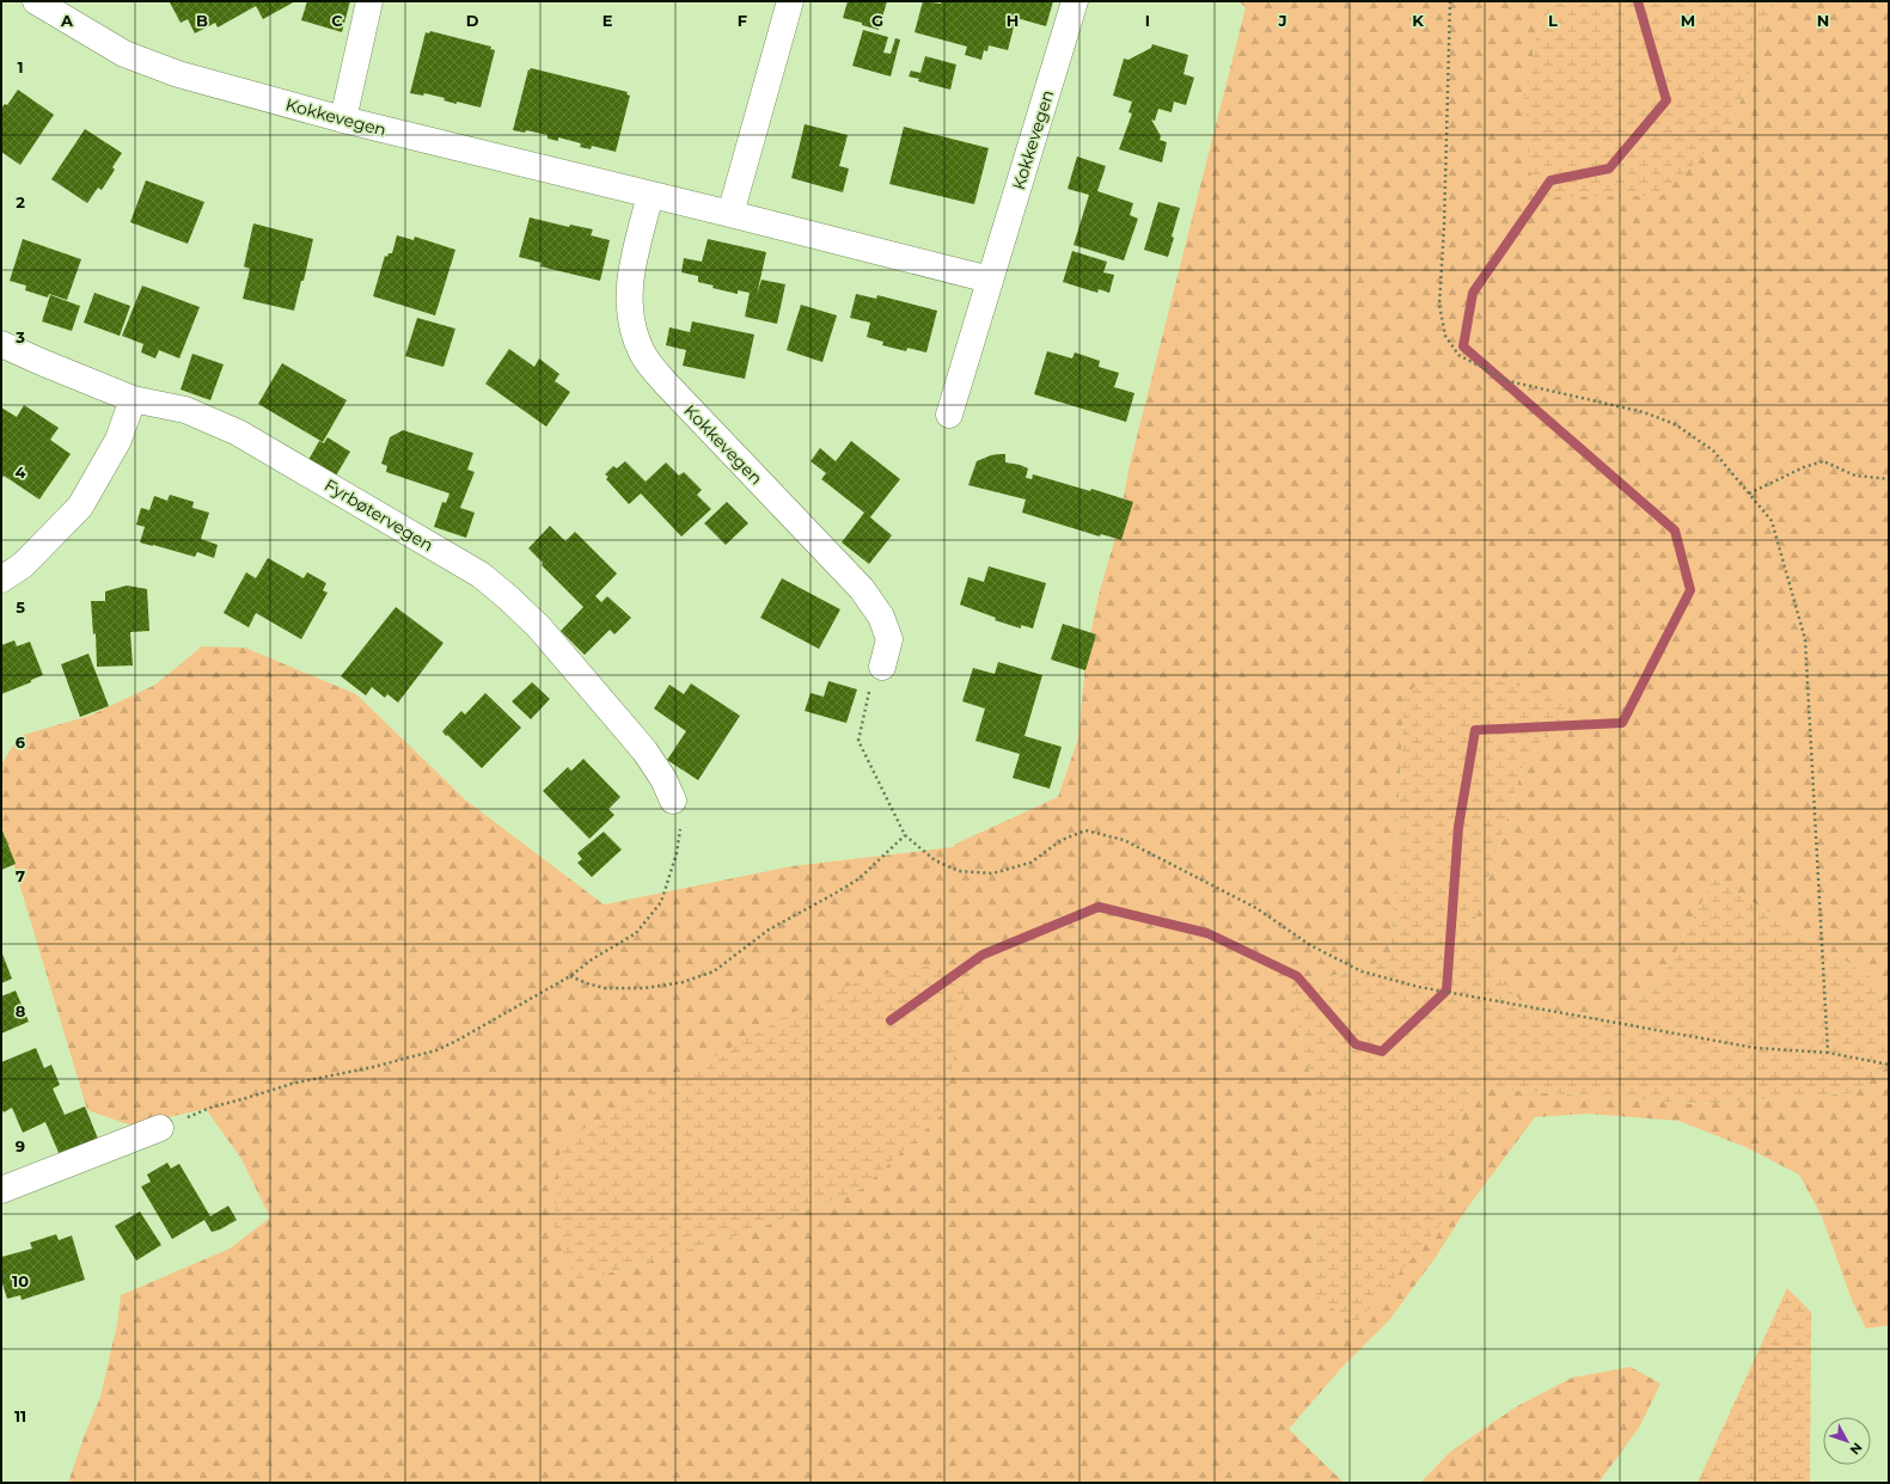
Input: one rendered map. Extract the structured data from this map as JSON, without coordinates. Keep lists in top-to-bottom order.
{
  "streets": {
    "street": ["Kokkevegen", "Fyrbøtervegen"]
  },
  "north": "bottom right",
  "grid": {
    "columns": [
      "A",
      "B",
      "C",
      "D",
      "E",
      "F",
      "G",
      "H",
      "I",
      "J",
      "K",
      "L",
      "M",
      "N"
    ],
    "rows": [
      "1",
      "2",
      "3",
      "4",
      "5",
      "6",
      "7",
      "8",
      "9",
      "10",
      "11"
    ]
  }
}
